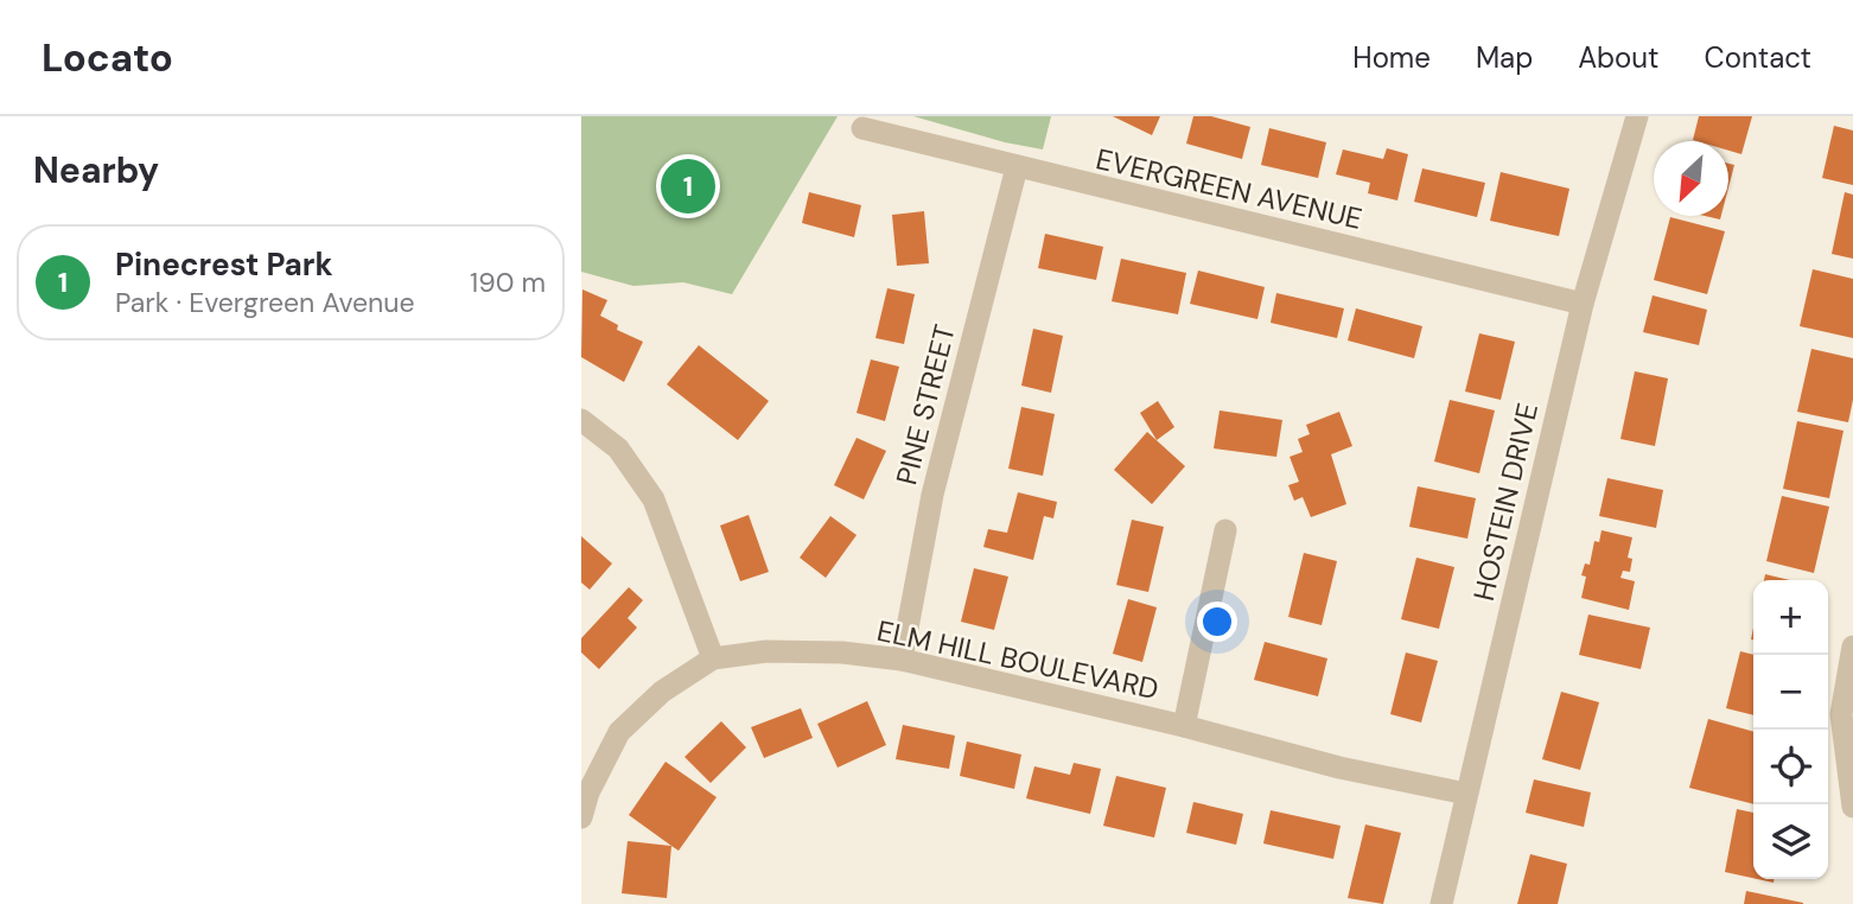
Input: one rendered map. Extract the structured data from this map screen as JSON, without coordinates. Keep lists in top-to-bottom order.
{
  "streets": {
    "street": [
      "EVERGREEN AVENUE",
      "PINE STREET",
      "HOSTEIN DRIVE",
      "ELM HILL BOULEVARD"
    ]
  },
  "crossings": [
    ["EVERGREEN AVENUE", "PINE STREET"],
    ["EVERGREEN AVENUE", "HOSTEIN DRIVE"],
    ["PINE STREET", "ELM HILL BOULEVARD"],
    ["HOSTEIN DRIVE", "ELM HILL BOULEVARD"]
  ],
  "north": "bottom left",
  "page": {
    "header": "Locato",
    "nav": [
      "Home",
      "Map",
      "About",
      "Contact"
    ],
    "heading": "Nearby",
    "pins": "1",
    "list": [
      {
        "mark": "1",
        "name": "Pinecrest Park",
        "note": "Park · Evergreen Avenue",
        "value": "190 m"
      }
    ],
    "map_buttons": ["+", "−"]
  }
}
